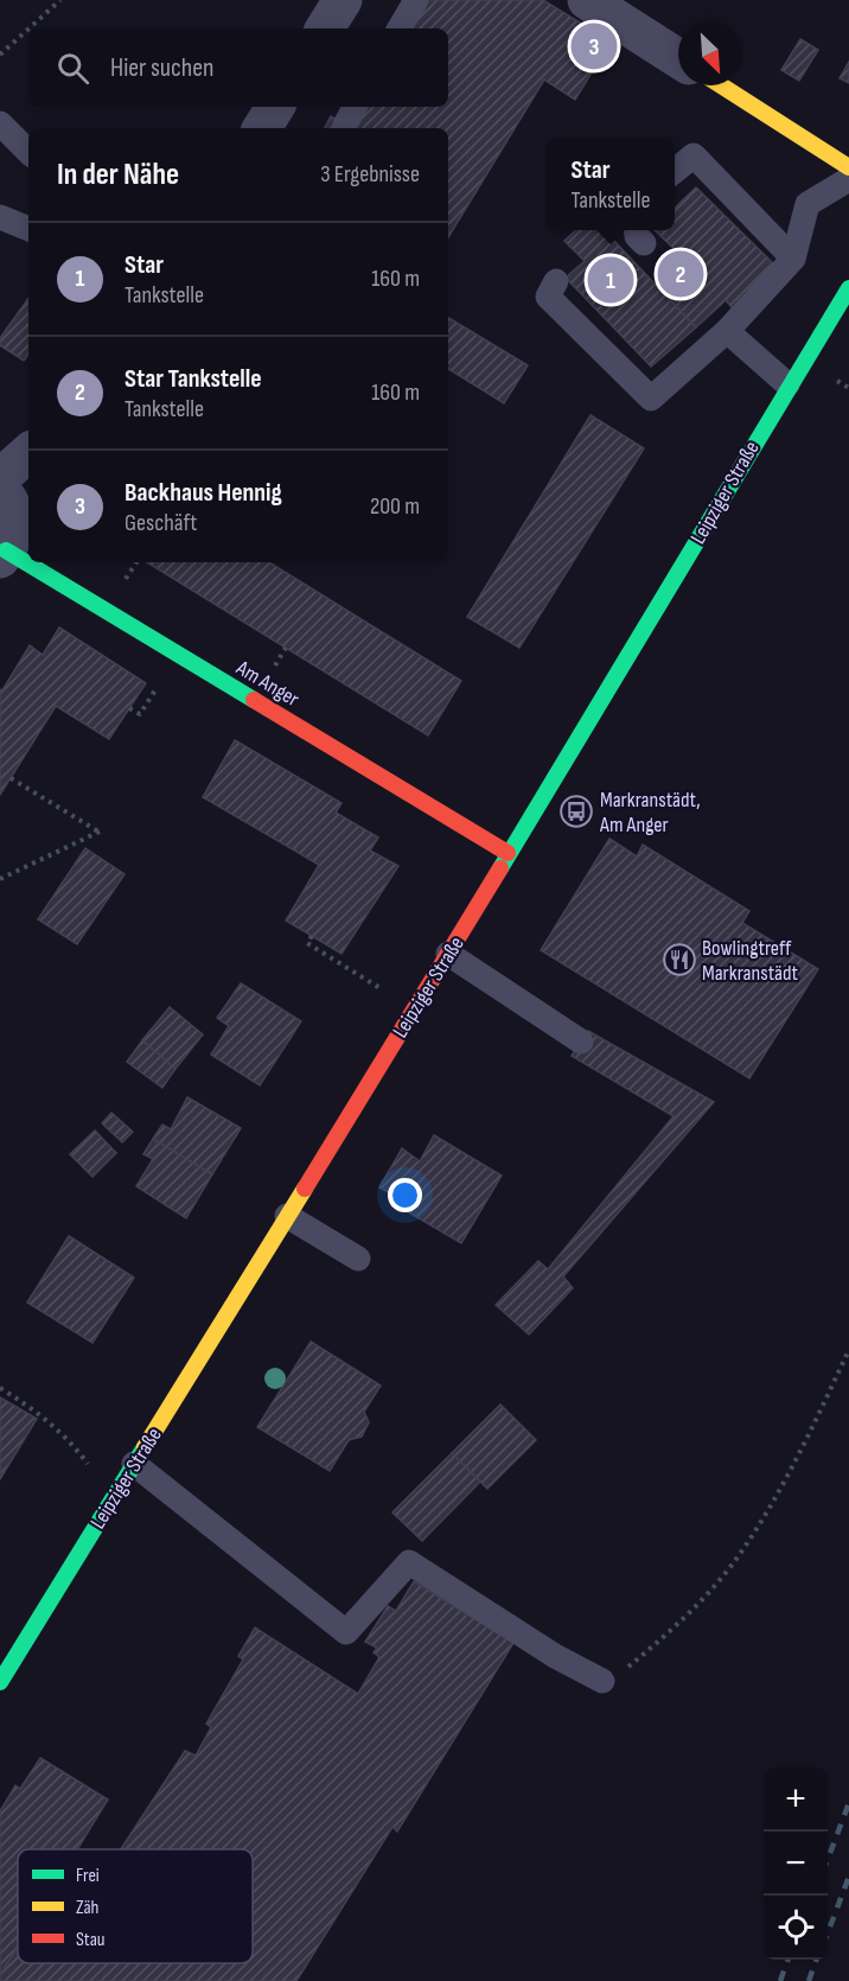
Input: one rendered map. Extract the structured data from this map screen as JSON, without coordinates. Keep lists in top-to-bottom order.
{
  "streets": {
    "main road": ["Leipziger Straße", "Am Anger"]
  },
  "crossings": [
    ["Leipziger Straße", "Am Anger"]
  ],
  "places": {
    "bus stop": ["Markranstädt, Am Anger"],
    "restaurant": ["Bowlingtreff Markranstädt"]
  },
  "legend": ["Frei", "Zäh", "Stau"],
  "north": "bottom right",
  "page": {
    "pins": ["3", "2", "1"],
    "search": "Hier suchen",
    "heading": ["In der Nähe", "3 Ergebnisse"],
    "popup": ["Star", "Tankstelle"],
    "list": [
      {
        "mark": "1",
        "name": "Star",
        "note": "Tankstelle",
        "value": "160 m"
      },
      {
        "mark": "2",
        "name": "Star Tankstelle",
        "note": "Tankstelle",
        "value": "160 m"
      },
      {
        "mark": "3",
        "name": "Backhaus Hennig",
        "note": "Geschäft",
        "value": "200 m"
      }
    ],
    "map_buttons": ["+", "−"]
  }
}
